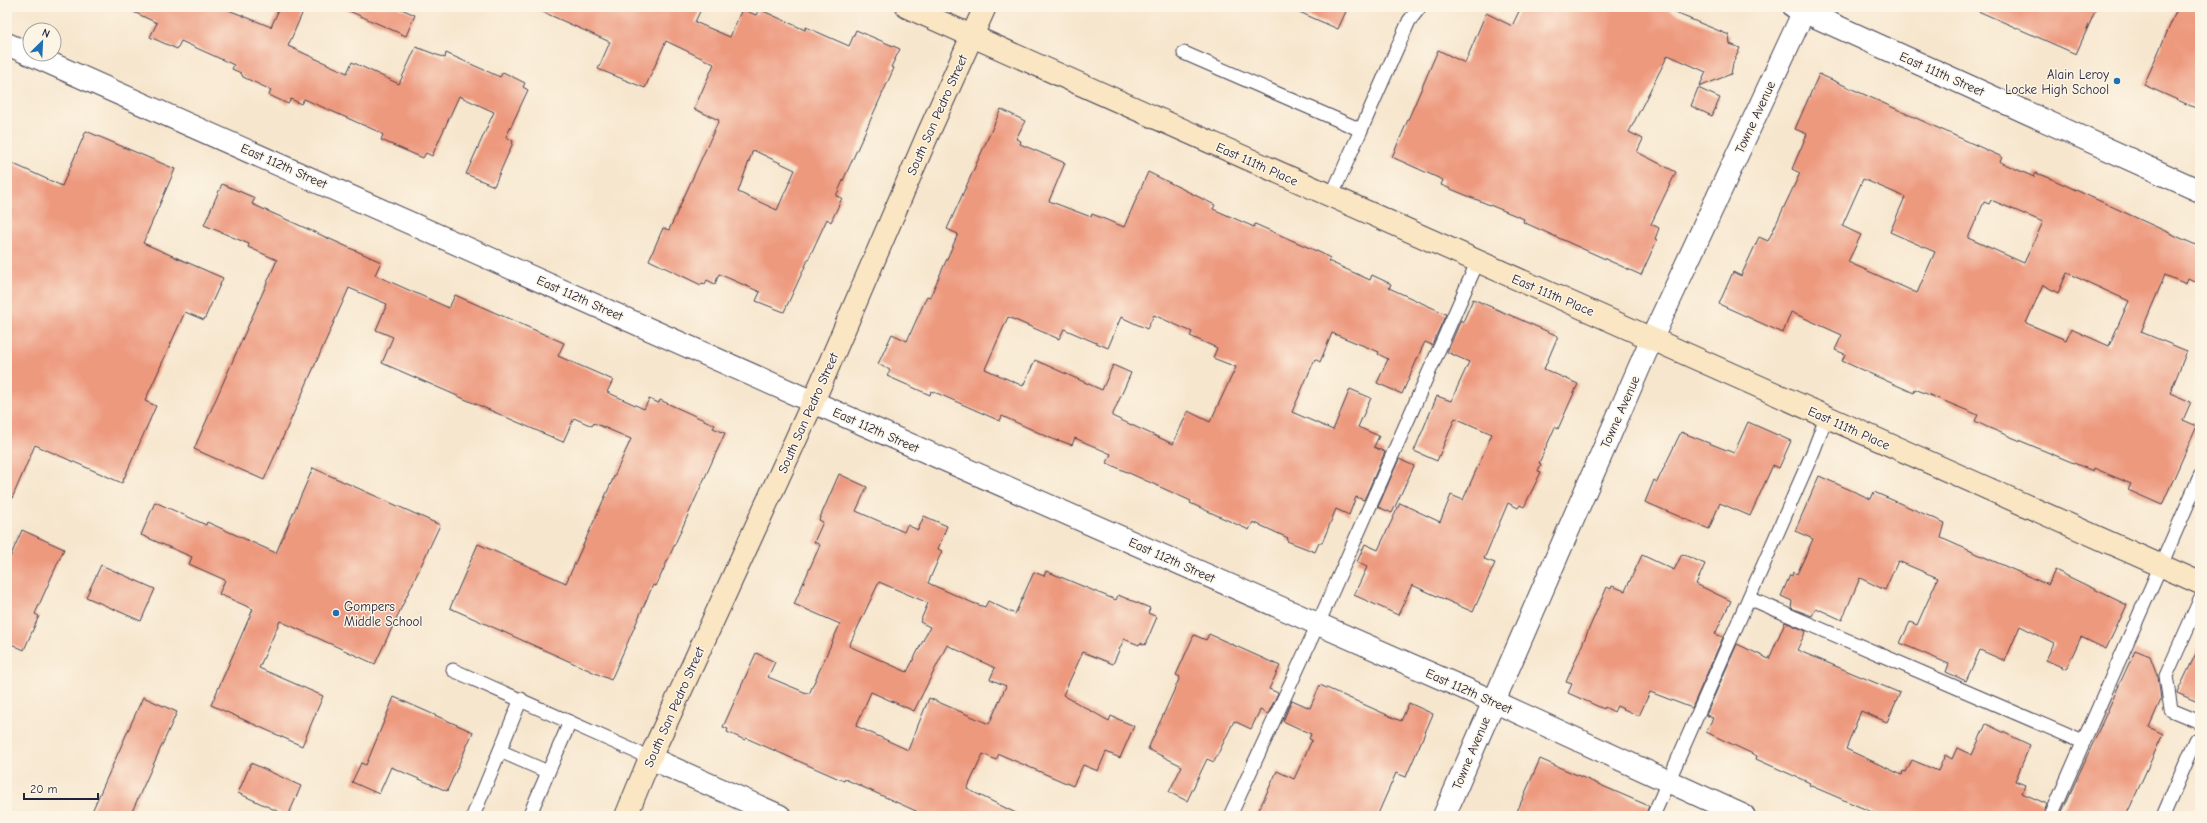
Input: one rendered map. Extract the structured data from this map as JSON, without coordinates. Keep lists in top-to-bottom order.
{
  "streets": {
    "street": [
      "East 111th Street",
      "South San Pedro Street",
      "Towne Avenue",
      "East 111th Place",
      "East 112th Street"
    ]
  },
  "crossings": [
    ["East 111th Street", "Towne Avenue"],
    ["South San Pedro Street", "East 111th Place"],
    ["South San Pedro Street", "East 112th Street"],
    ["Towne Avenue", "East 111th Place"],
    ["Towne Avenue", "East 112th Street"]
  ],
  "places": ["Alain Leroy Locke High School", "Gompers Middle School"],
  "scale_bar": "20 m",
  "north": "top right"
}
